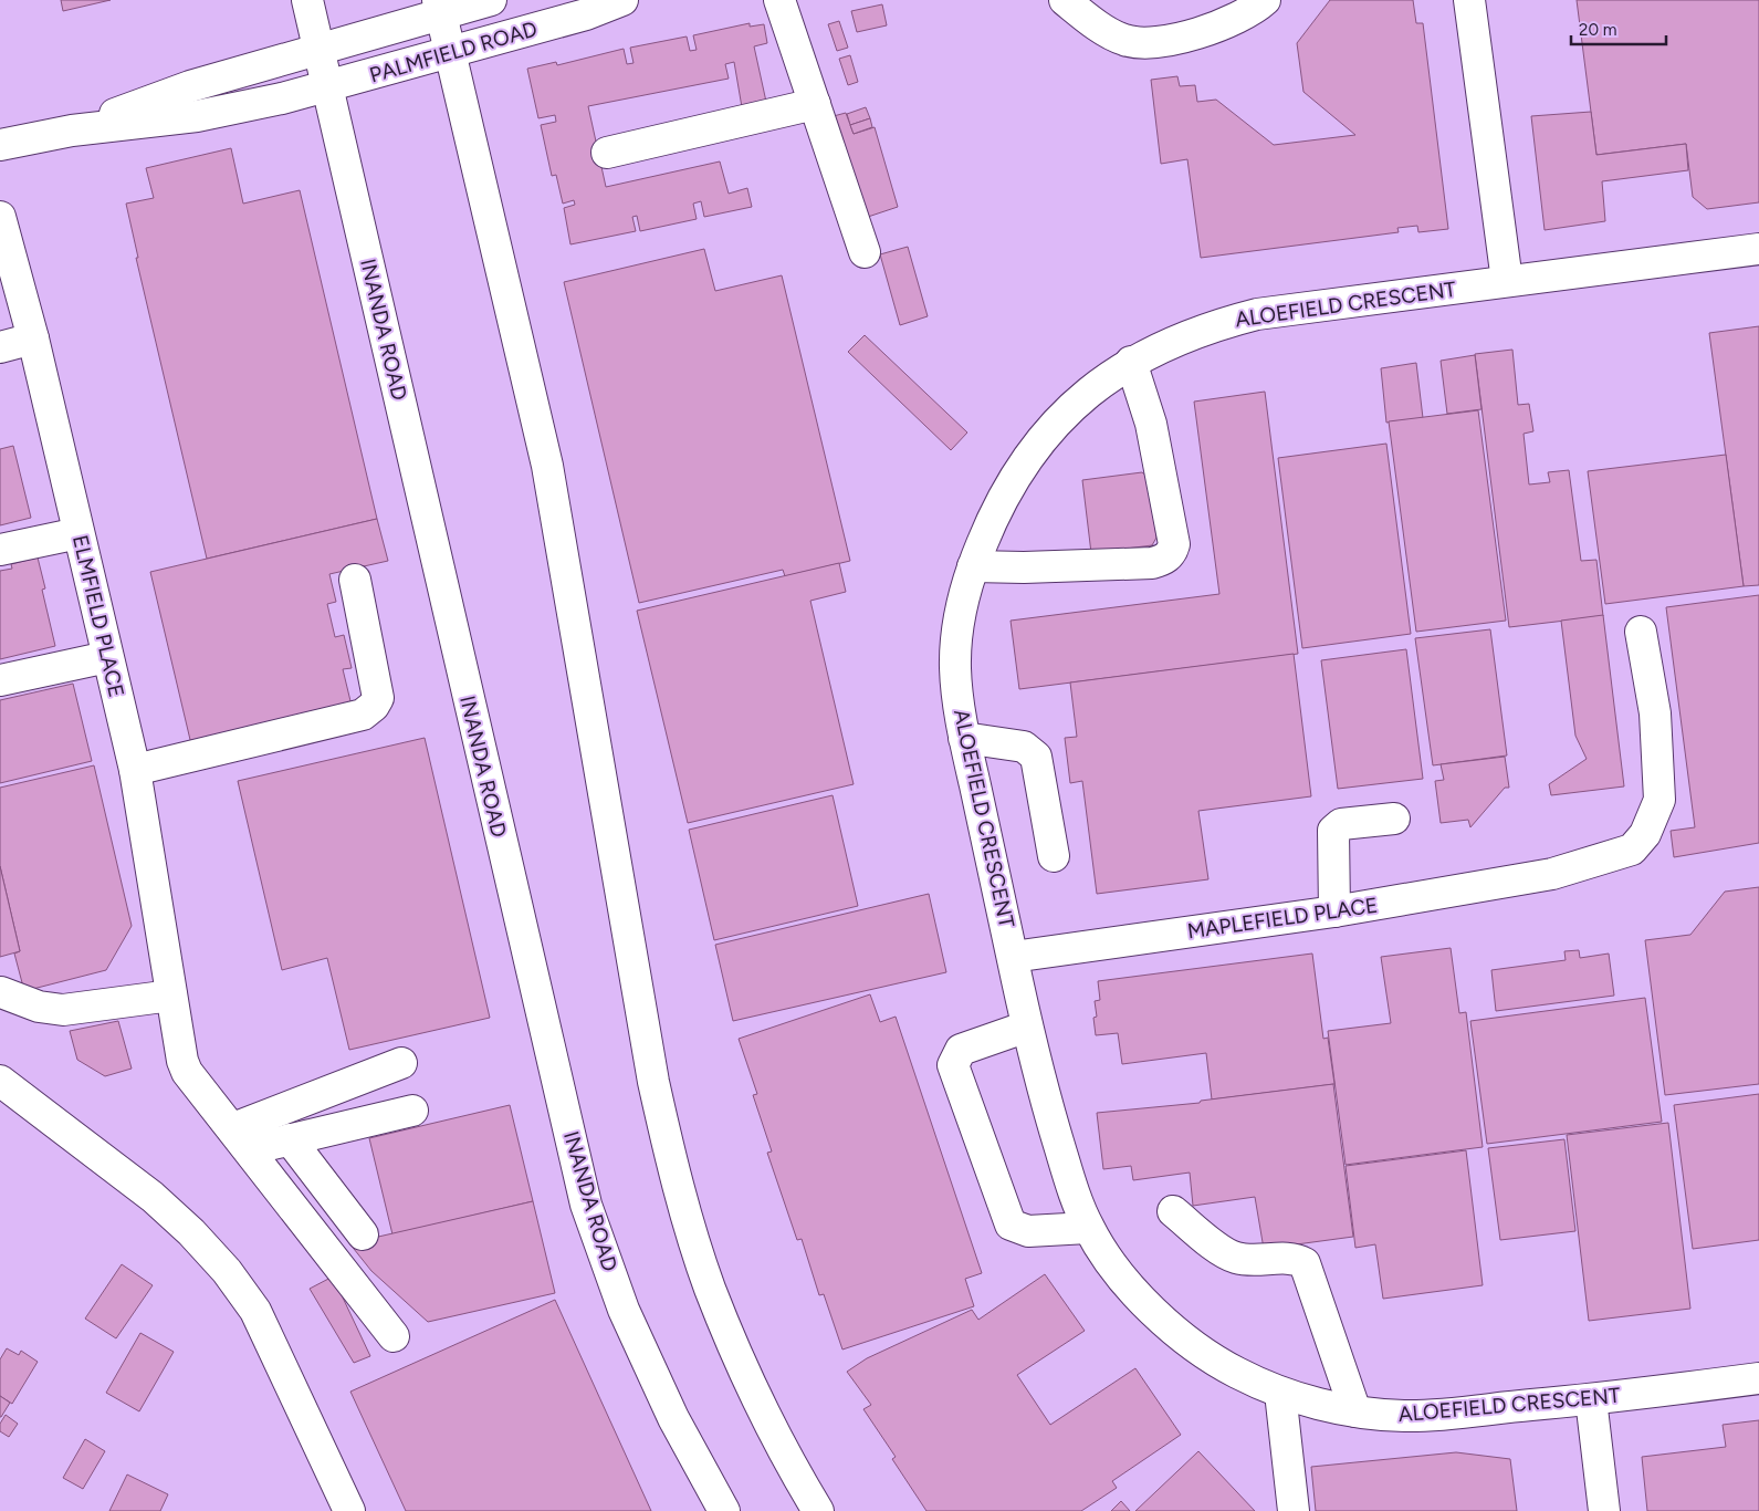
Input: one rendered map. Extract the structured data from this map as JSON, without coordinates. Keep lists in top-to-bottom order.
{
  "streets": {
    "street": [
      "PALMFIELD ROAD",
      "ALOEFIELD CRESCENT",
      "INANDA ROAD",
      "ELMFIELD PLACE",
      "MAPLEFIELD PLACE"
    ]
  },
  "crossings": [
    ["PALMFIELD ROAD", "INANDA ROAD"],
    ["ALOEFIELD CRESCENT", "MAPLEFIELD PLACE"]
  ],
  "scale_bar": "20 m"
}
